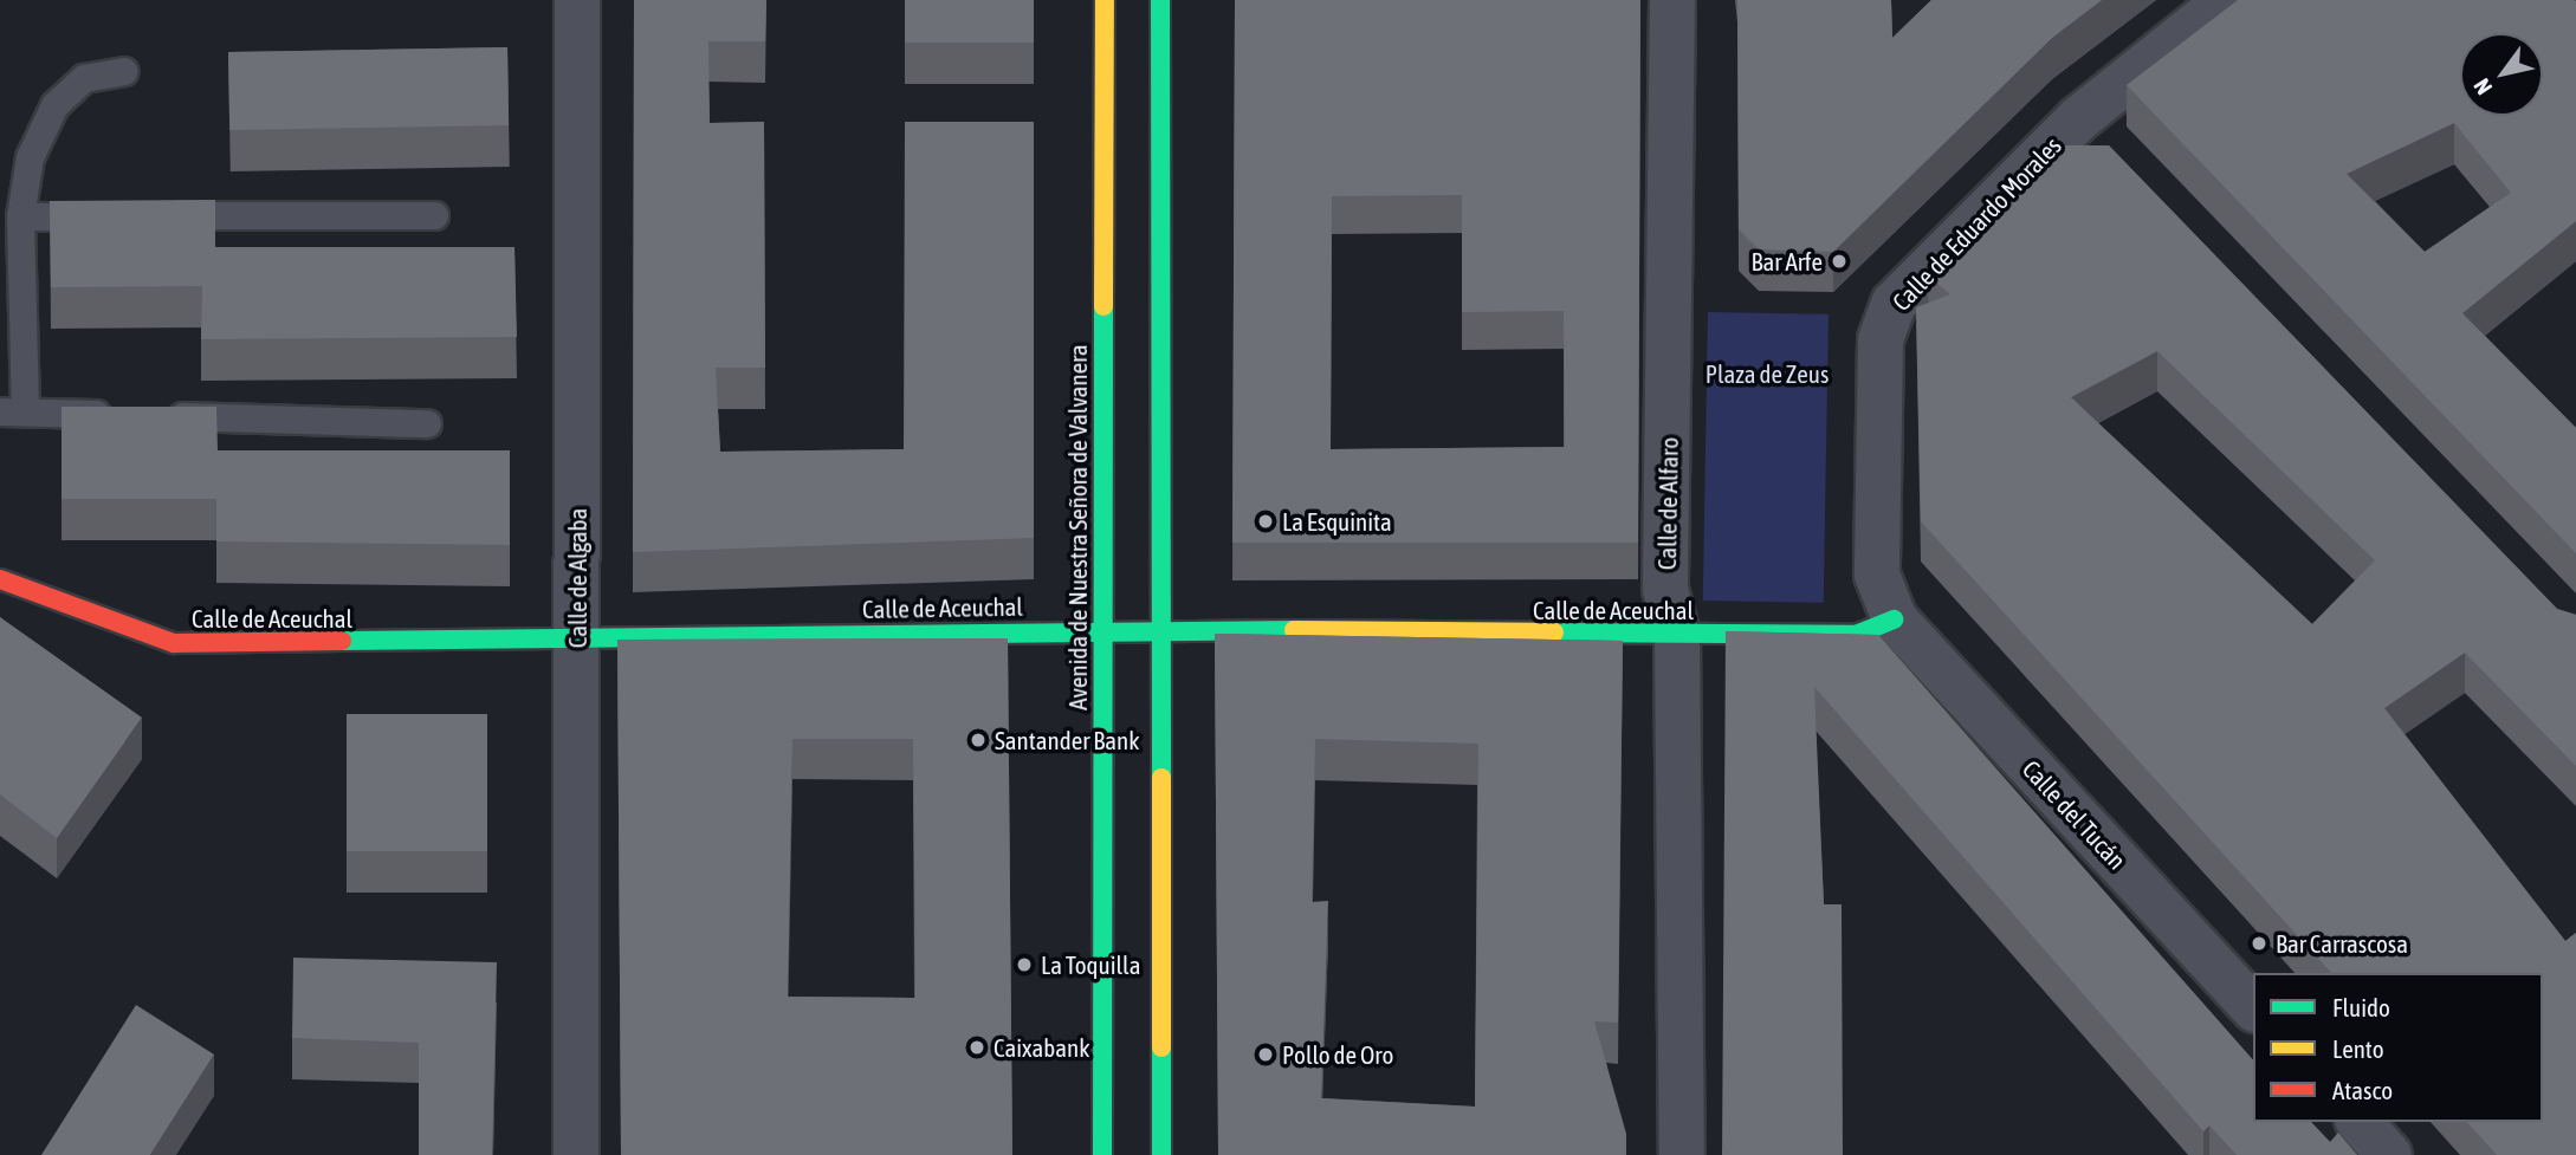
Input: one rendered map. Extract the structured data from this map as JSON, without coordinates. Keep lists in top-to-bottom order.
{
  "streets": {
    "main road": ["Avenida de Nuestra Señora de Valvanera", "Calle de Aceuchal"],
    "street": [
      "Calle de Eduardo Morales",
      "Calle de Alfaro",
      "Calle de Algaba",
      "Calle del Tucán"
    ]
  },
  "crossings": [
    ["Calle de Eduardo Morales", "Calle de Aceuchal"],
    ["Calle de Eduardo Morales", "Calle del Tucán"],
    ["Calle de Alfaro", "Calle de Aceuchal"],
    ["Avenida de Nuestra Señora de Valvanera", "Calle de Aceuchal"],
    ["Calle de Algaba", "Calle de Aceuchal"],
    ["Calle de Aceuchal", "Calle del Tucán"]
  ],
  "parks": ["Plaza de Zeus"],
  "places": [
    "Bar Arfe",
    "La Esquinita",
    "Santander Bank",
    "Bar Carrascosa",
    "La Toquilla",
    "Caixabank",
    "Pollo de Oro"
  ],
  "legend": ["Fluido", "Lento", "Atasco"],
  "north": "bottom left"
}
